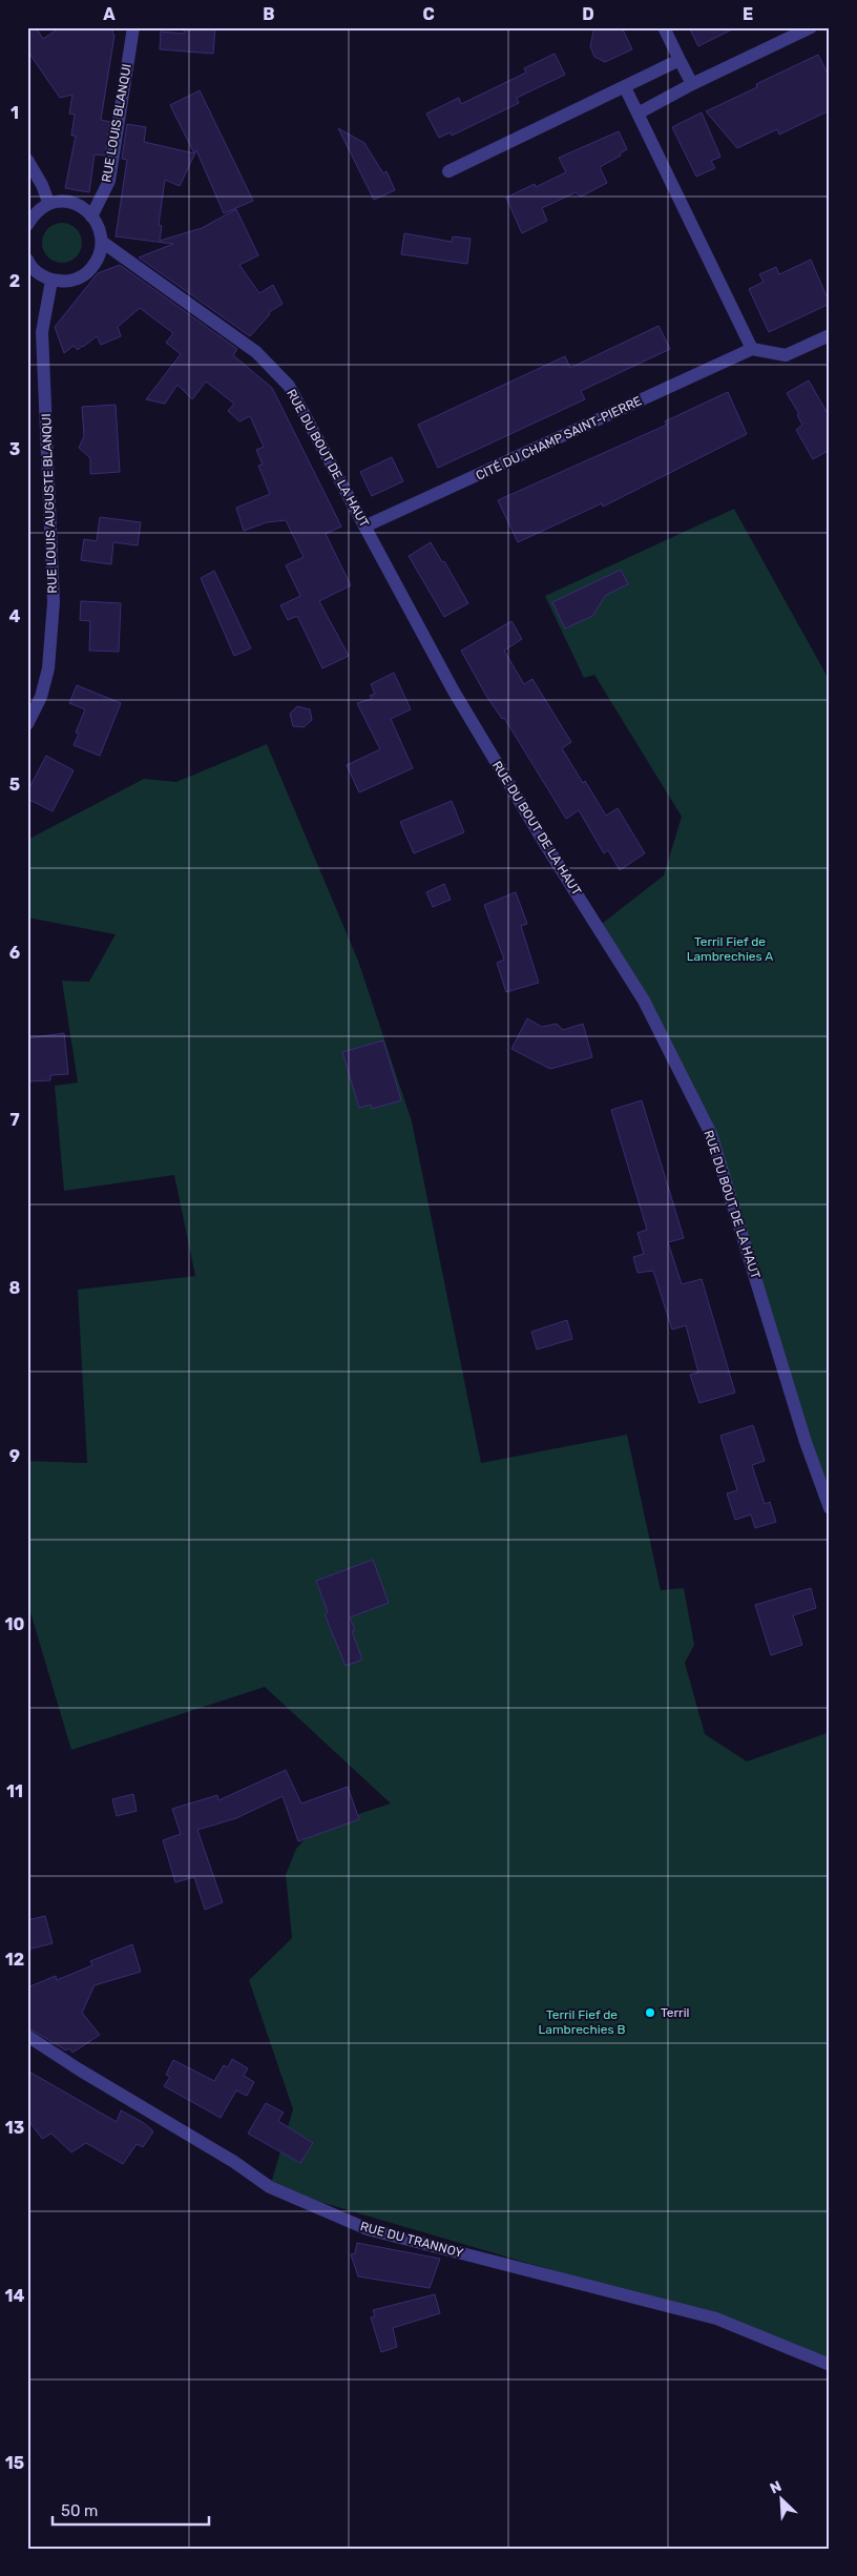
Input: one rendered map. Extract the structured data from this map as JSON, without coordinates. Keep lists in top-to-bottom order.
{
  "streets": {
    "street": [
      "RUE LOUIS BLANQUI",
      "CITÉ DU CHAMP SAINT-PIERRE",
      "RUE DU BOUT DE LA HAUT",
      "RUE LOUIS AUGUSTE BLANQUI",
      "RUE DU TRANNOY"
    ]
  },
  "crossings": [
    ["CITÉ DU CHAMP SAINT-PIERRE", "RUE DU BOUT DE LA HAUT"]
  ],
  "parks": ["Terril Fief de Lambrechies A", "Terril Fief de Lambrechies B"],
  "places": ["Terril"],
  "scale_bar": "50 m",
  "north": "top left",
  "grid": {
    "columns": [
      "A",
      "B",
      "C",
      "D",
      "E"
    ],
    "rows": [
      "1",
      "2",
      "3",
      "4",
      "5",
      "6",
      "7",
      "8",
      "9",
      "10",
      "11",
      "12",
      "13",
      "14",
      "15"
    ]
  }
}
